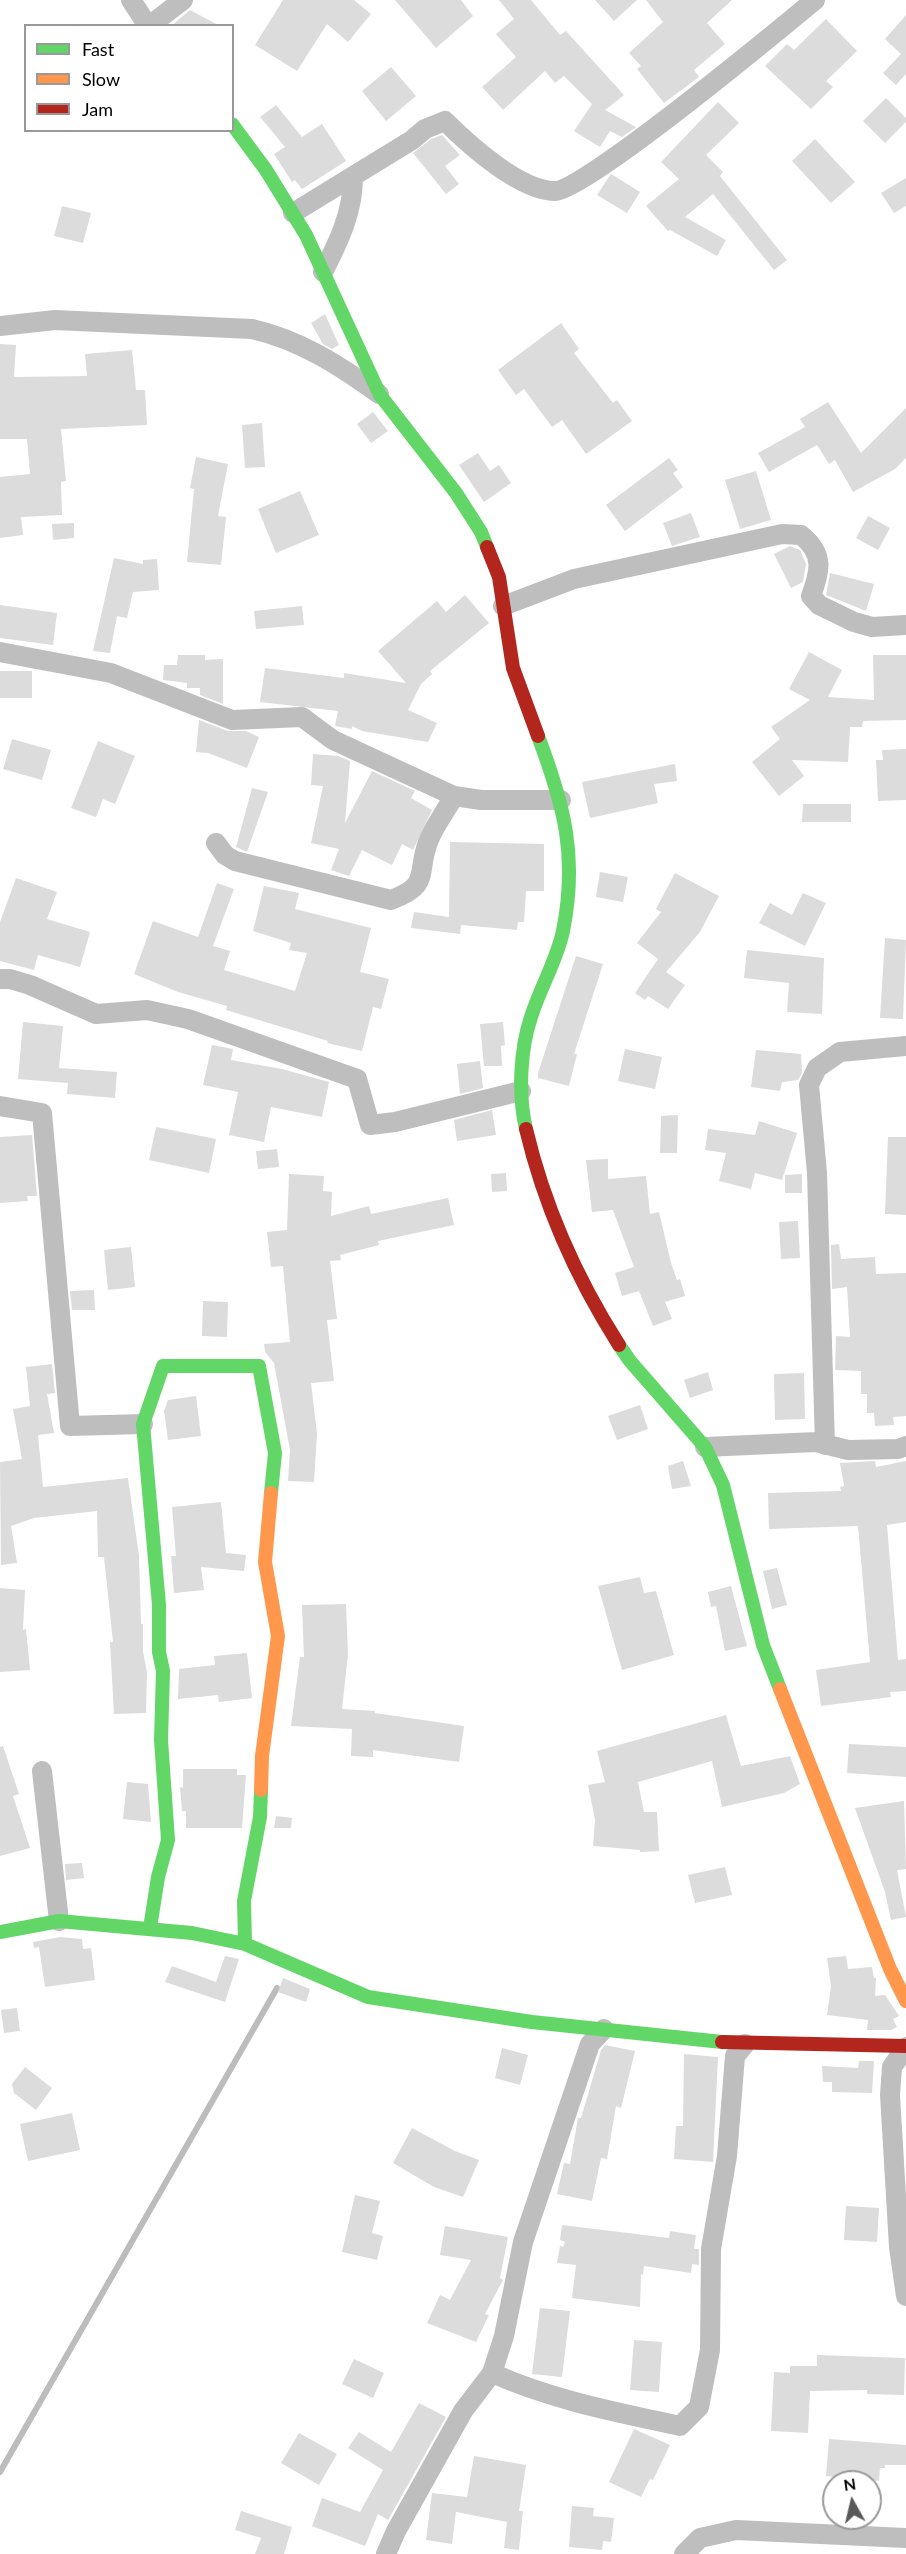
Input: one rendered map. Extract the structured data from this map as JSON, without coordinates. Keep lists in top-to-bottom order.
{
  "legend": ["Fast", "Slow", "Jam"],
  "north": "top"
}
